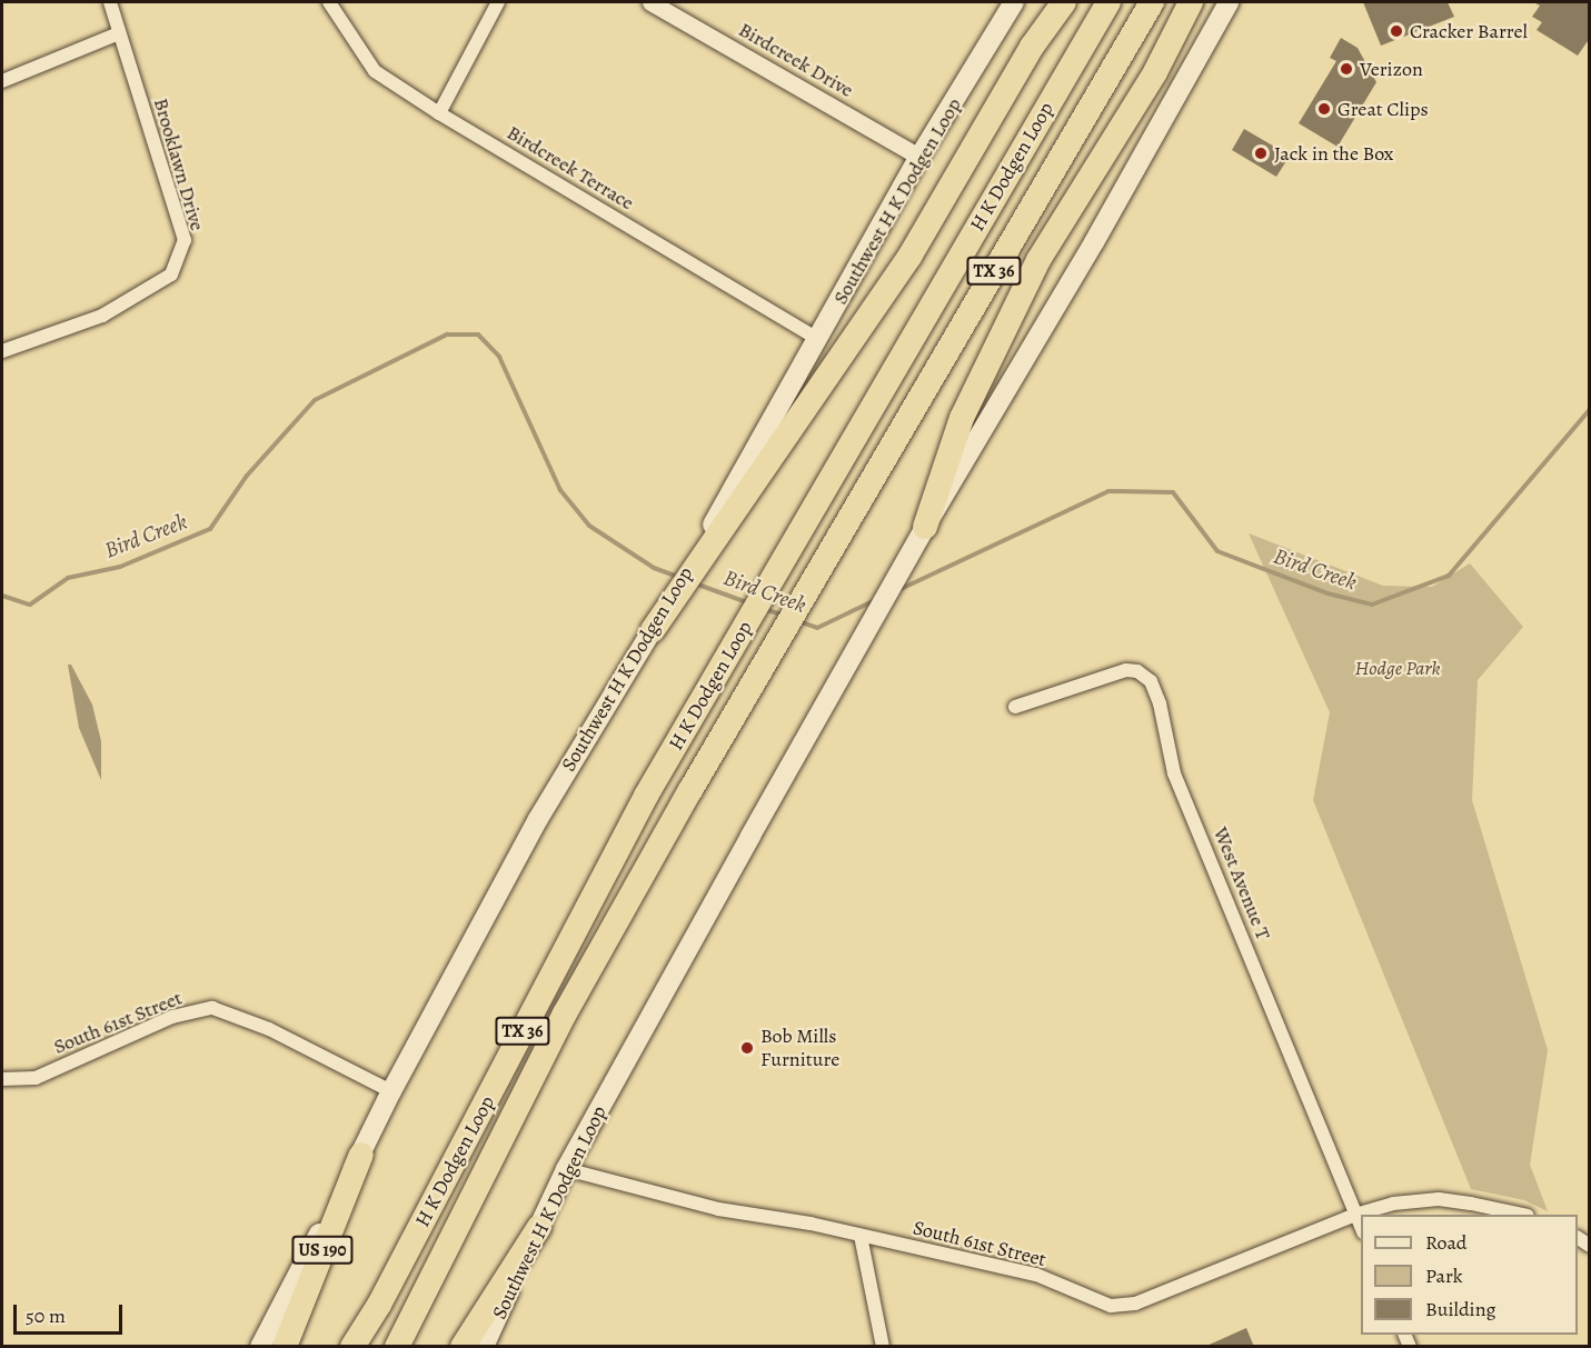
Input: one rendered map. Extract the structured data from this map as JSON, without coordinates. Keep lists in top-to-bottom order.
{
  "streets": {
    "highway": ["H K Dodgen Loop", "TX 36", "US 190"],
    "main road": ["Southwest H K Dodgen Loop"],
    "street": [
      "Birdcreek Drive",
      "Brooklawn Drive",
      "Birdcreek Terrace",
      "West Avenue T",
      "South 61st Street"
    ]
  },
  "crossings": [
    ["Birdcreek Drive", "Southwest H K Dodgen Loop"],
    ["Birdcreek Terrace", "Southwest H K Dodgen Loop"],
    ["Southwest H K Dodgen Loop", "South 61st Street"],
    ["Southwest H K Dodgen Loop", "US 190"],
    ["West Avenue T", "South 61st Street"]
  ],
  "water": ["Bird Creek"],
  "parks": ["Hodge Park"],
  "places": [
    "Cracker Barrel",
    "Verizon",
    "Great Clips",
    "Jack in the Box",
    "Bob Mills Furniture"
  ],
  "legend": ["Road", "Park", "Building"],
  "scale_bar": "50 m"
}
